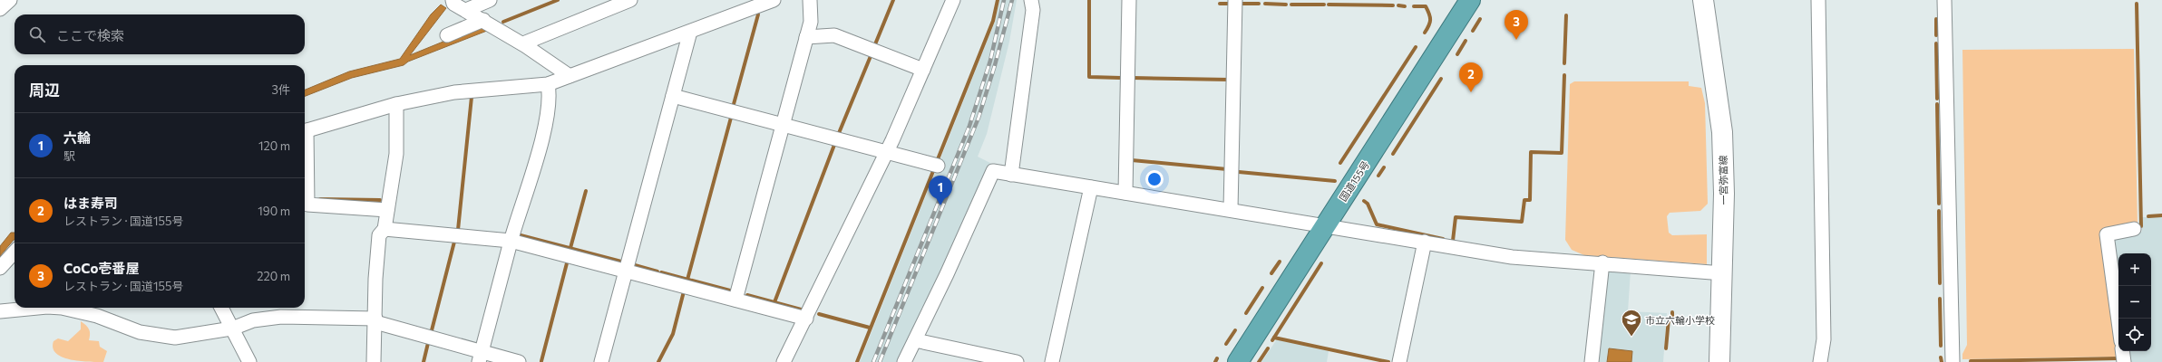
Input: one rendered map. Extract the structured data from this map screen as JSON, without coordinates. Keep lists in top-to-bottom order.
{
  "streets": {
    "highway": ["国道155号"],
    "main road": ["一宮弥富線"]
  },
  "places": {
    "school or university": ["市立六輪小学校"]
  },
  "page": {
    "pins": ["3", "2", "1"],
    "search": "ここで検索",
    "heading": ["周辺", "3件"],
    "list": [
      {
        "mark": "1",
        "name": "六輪",
        "note": "駅",
        "value": "120 m"
      },
      {
        "mark": "2",
        "name": "はま寿司",
        "note": "レストラン · 国道155号",
        "value": "190 m"
      },
      {
        "mark": "3",
        "name": "CoCo壱番屋",
        "note": "レストラン · 国道155号",
        "value": "220 m"
      }
    ],
    "map_buttons": ["+", "−"]
  }
}
